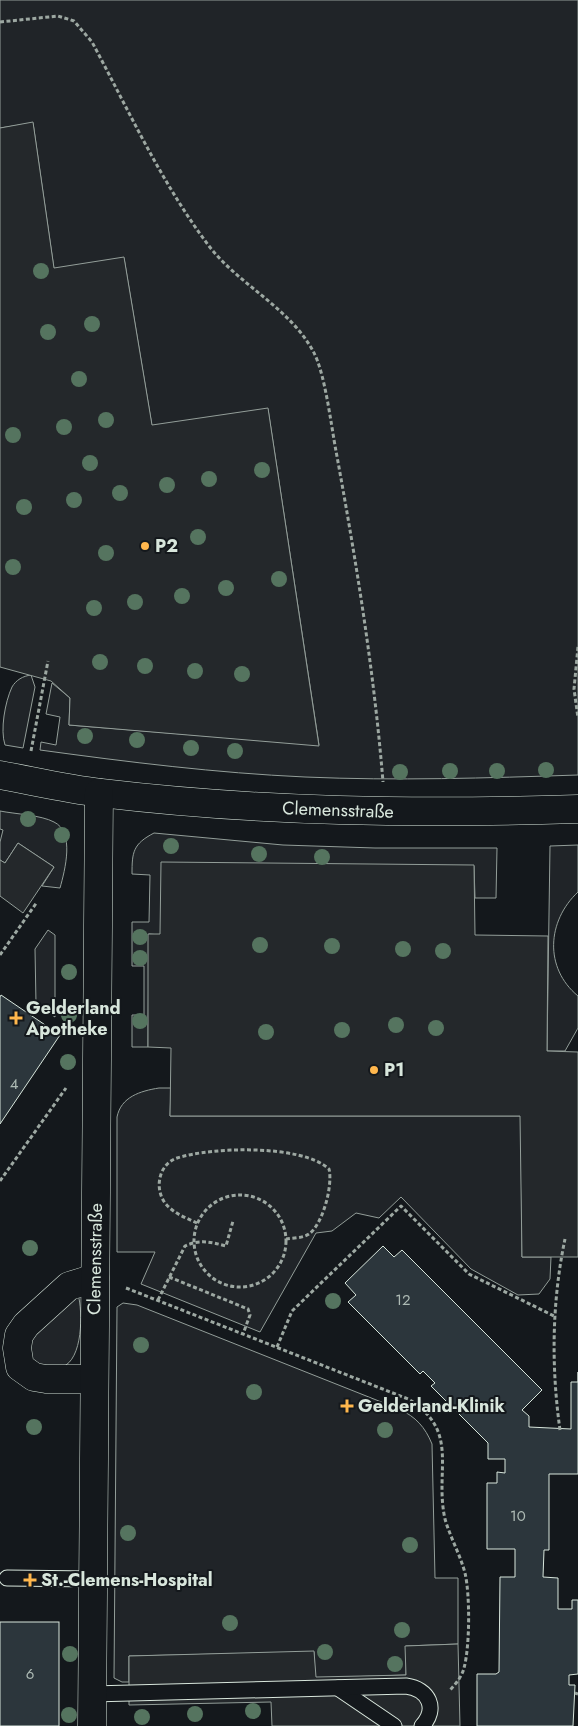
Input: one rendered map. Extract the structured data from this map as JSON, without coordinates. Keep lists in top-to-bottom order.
{
  "streets": {
    "street": ["Clemensstraße"]
  },
  "places": {
    "other": ["P2", "P1"],
    "health": ["Gelderland Apotheke", "Gelderland-Klinik", "St.-Clemens-Hospital"]
  },
  "house_numbers": [
    "4",
    "12",
    "10",
    "6"
  ]
}
